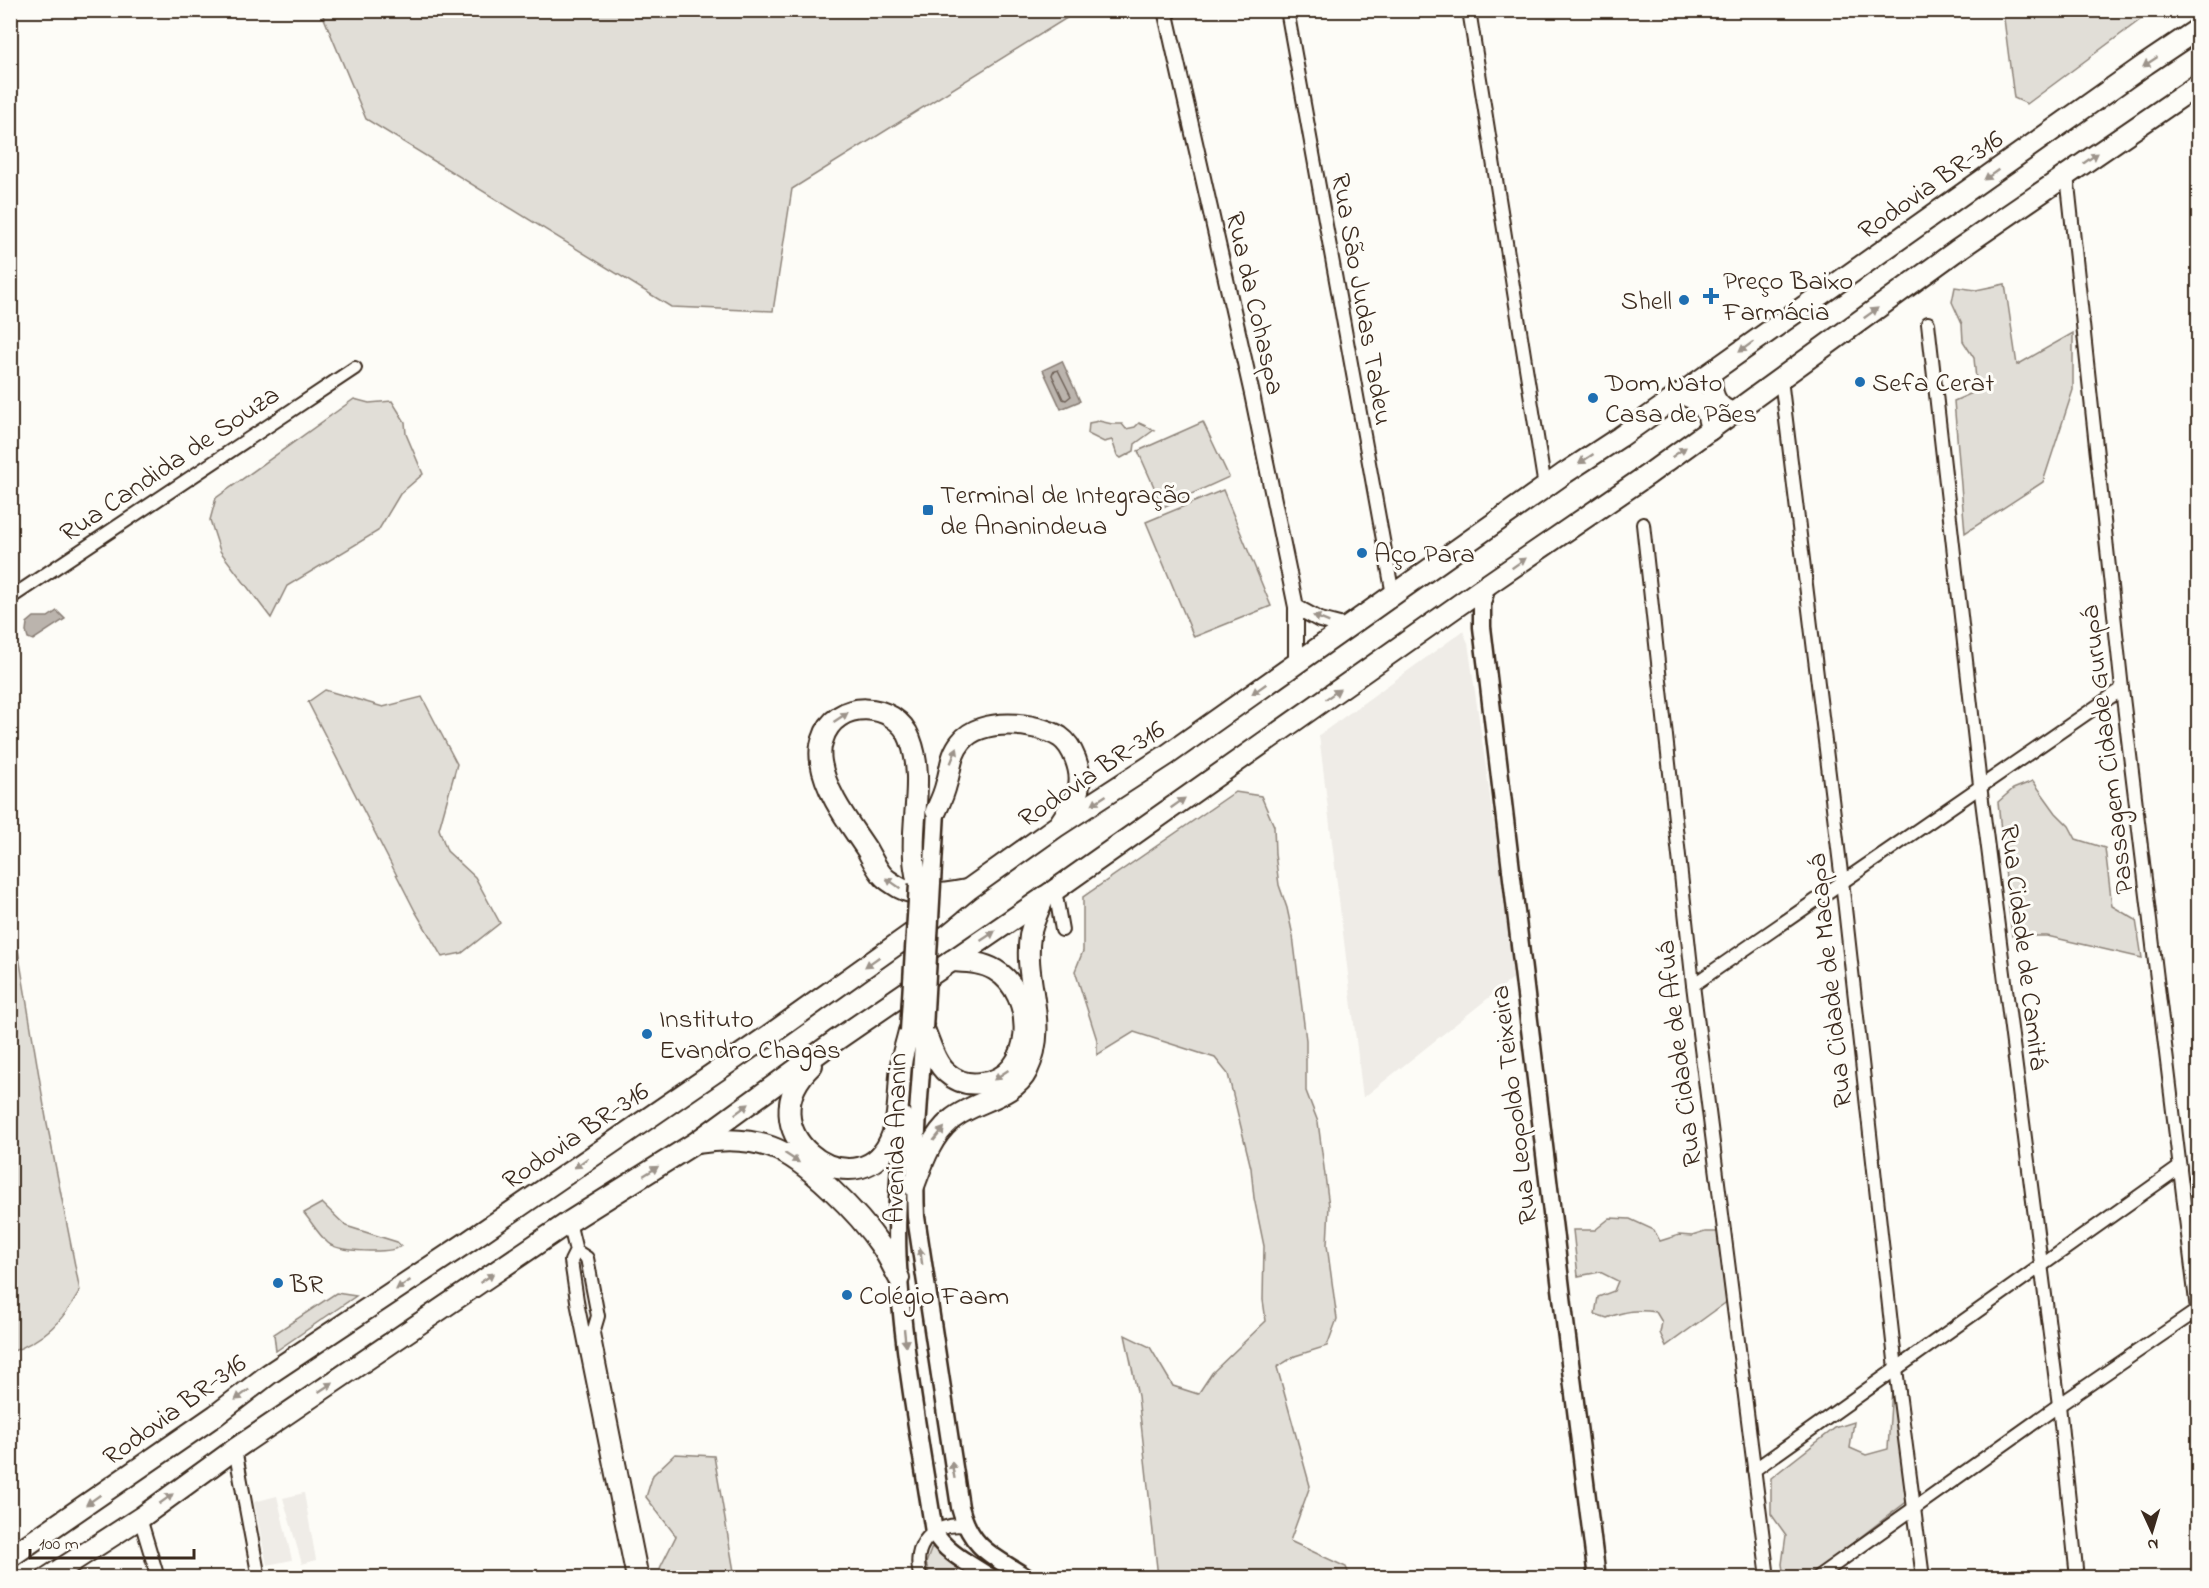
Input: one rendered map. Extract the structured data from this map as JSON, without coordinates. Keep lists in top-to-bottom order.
{
  "streets": {
    "highway": ["Rodovia BR-316"],
    "main road": ["Rua Leopoldo Teixeira", "Avenida Ananin"],
    "street": [
      "Rua São Judas Tadeu",
      "Rua da Cohaspa",
      "Rua Candida de Souza",
      "Passagem Cidade Gurupá",
      "Rua Cidade de Camitá",
      "Rua Cidade de Macapá",
      "Rua Cidade de Afuá"
    ]
  },
  "crossings": [
    ["Rodovia BR-316", "Rua São Judas Tadeu"],
    ["Rodovia BR-316", "Rua da Cohaspa"]
  ],
  "places": {
    "health": ["Preço Baixo Farmácia"],
    "other": [
      "Shell",
      "Sefa Cerat",
      "Dom Nato Casa de Pães",
      "Aço Para",
      "Instituto Evandro Chagas",
      "BR",
      "Colégio Faam"
    ],
    "transit": ["Terminal de Integração de Ananindeua"]
  },
  "scale_bar": "100 m",
  "north": "bottom"
}
